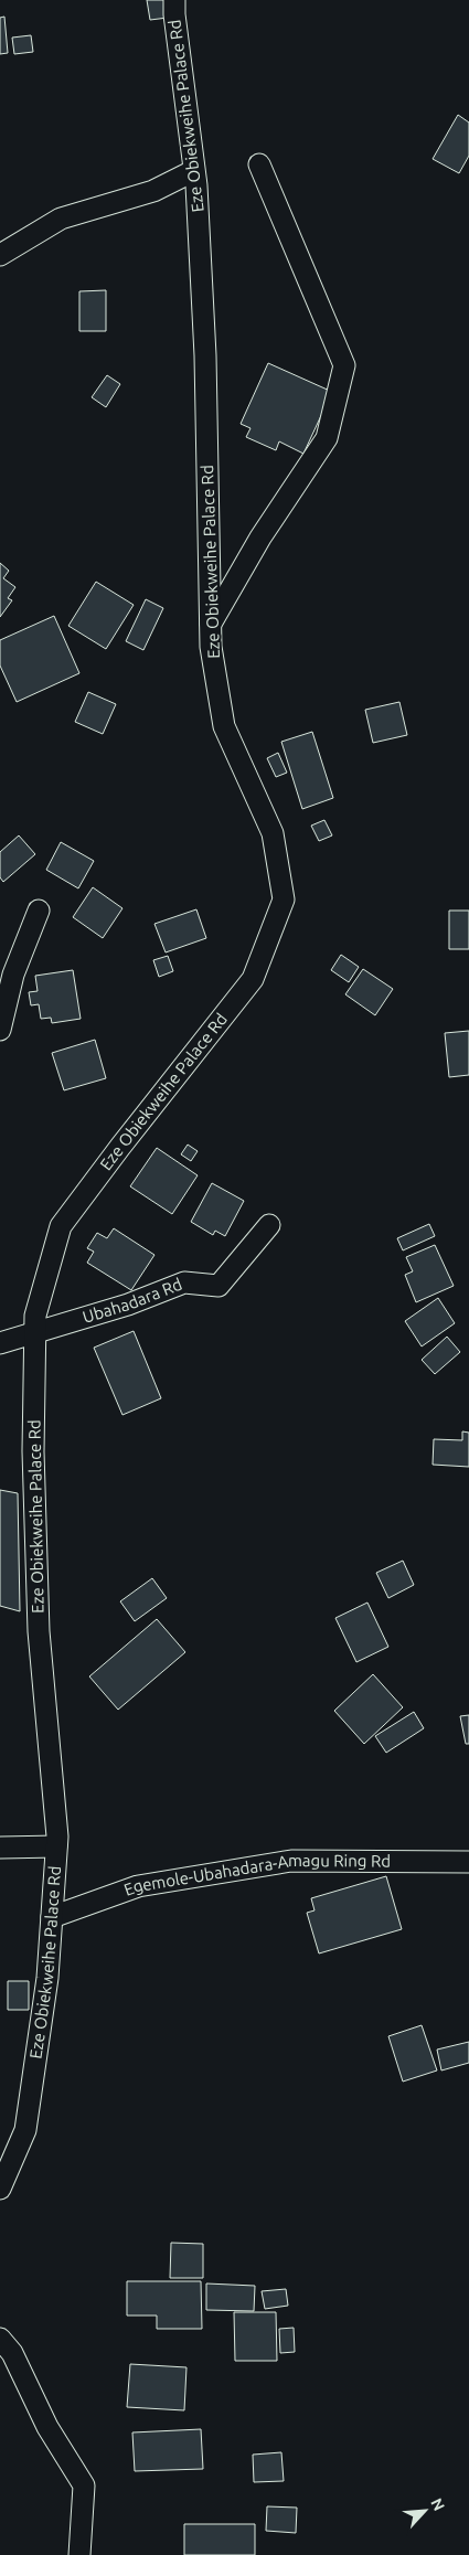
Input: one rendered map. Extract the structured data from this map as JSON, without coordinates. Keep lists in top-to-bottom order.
{
  "streets": {
    "street": ["Eze Obiekweihe Palace Rd", "Ubahadara Rd", "Egemole-Ubahadara-Amagu Ring Rd"]
  },
  "crossings": [
    ["Eze Obiekweihe Palace Rd", "Ubahadara Rd"],
    ["Eze Obiekweihe Palace Rd", "Egemole-Ubahadara-Amagu Ring Rd"]
  ],
  "north": "top right"
}
